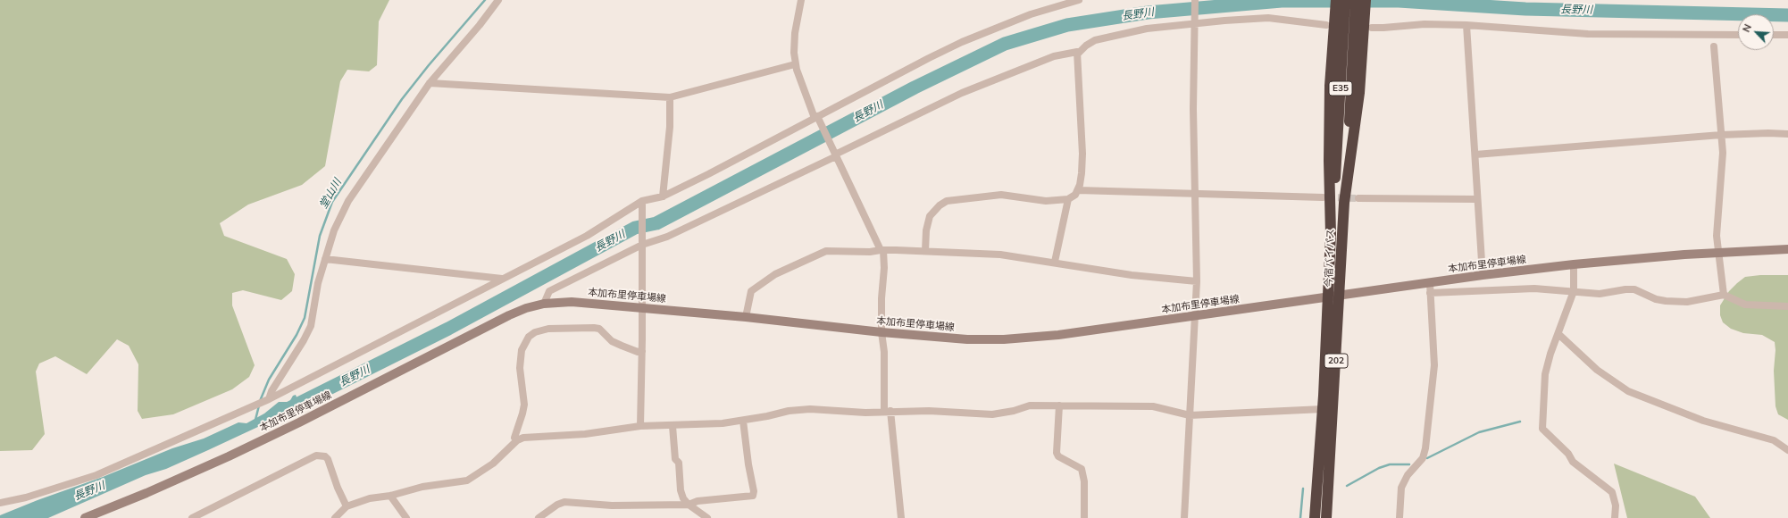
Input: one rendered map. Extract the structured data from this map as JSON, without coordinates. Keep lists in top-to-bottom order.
{
  "streets": {
    "highway": ["E35", "今宿バイパス", "202"],
    "main road": ["本加布里停車場線"]
  },
  "crossings": [
    ["E35", "今宿バイパス"],
    ["今宿バイパス", "本加布里停車場線"]
  ],
  "water": ["長野川", "堂山川"],
  "north": "top left"
}
